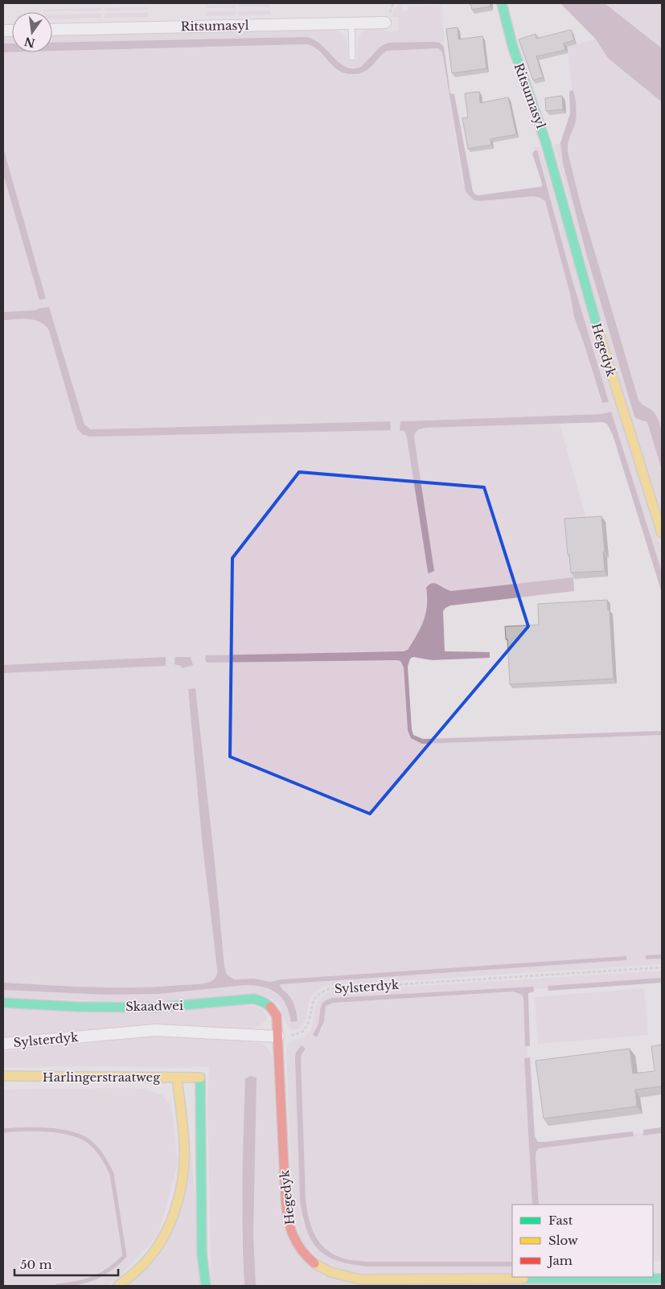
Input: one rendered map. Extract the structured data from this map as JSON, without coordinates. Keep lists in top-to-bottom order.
{
  "streets": {
    "main road": [
      "Ritsumasyl",
      "Hegedyk",
      "Skaadwei",
      "Harlingerstraatweg"
    ],
    "street": ["Sylsterdyk"]
  },
  "crossings": [
    ["Ritsumasyl", "Hegedyk"],
    ["Hegedyk", "Sylsterdyk"],
    ["Hegedyk", "Skaadwei"],
    ["Sylsterdyk", "Skaadwei"]
  ],
  "legend": ["Fast", "Slow", "Jam"],
  "scale_bar": "50 m",
  "north": "bottom"
}
